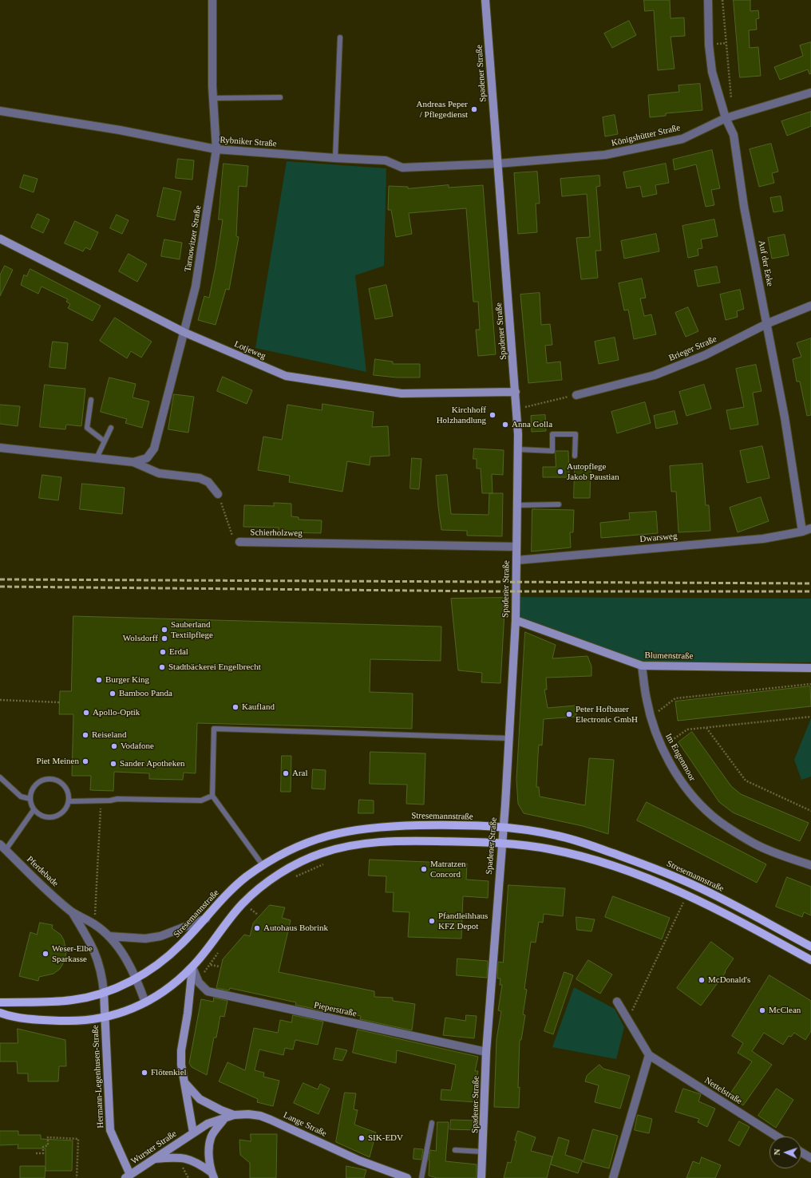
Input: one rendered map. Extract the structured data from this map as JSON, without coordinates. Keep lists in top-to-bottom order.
{
  "streets": {
    "main road": ["Stresemannstraße"],
    "street": [
      "Spadener Straße",
      "Königshütter Straße",
      "Rybniker Straße",
      "Tarnowitzer Straße",
      "Auf der Eeke",
      "Brieger Straße",
      "Lotjeweg",
      "Schierholzweg",
      "Dwarsweg",
      "Blumenstraße",
      "Im Engenmoor",
      "Pferdebade",
      "Pieperstraße",
      "Hermann-Legenhusen-Straße",
      "Nettelstraße",
      "Lange Straße",
      "Wurster Straße"
    ]
  },
  "crossings": [
    ["Spadener Straße", "Königshütter Straße"],
    ["Spadener Straße", "Rybniker Straße"],
    ["Spadener Straße", "Lotjeweg"],
    ["Spadener Straße", "Schierholzweg"],
    ["Spadener Straße", "Dwarsweg"],
    ["Spadener Straße", "Blumenstraße"],
    ["Spadener Straße", "Stresemannstraße"],
    ["Spadener Straße", "Pieperstraße"],
    ["Königshütter Straße", "Rybniker Straße"],
    ["Königshütter Straße", "Auf der Eeke"],
    ["Rybniker Straße", "Tarnowitzer Straße"],
    ["Tarnowitzer Straße", "Lotjeweg"],
    ["Auf der Eeke", "Brieger Straße"],
    ["Auf der Eeke", "Dwarsweg"],
    ["Blumenstraße", "Im Engenmoor"],
    ["Stresemannstraße", "Pferdebade"],
    ["Stresemannstraße", "Hermann-Legenhusen-Straße"],
    ["Pferdebade", "Hermann-Legenhusen-Straße"],
    ["Hermann-Legenhusen-Straße", "Wurster Straße"],
    ["Lange Straße", "Wurster Straße"]
  ],
  "places": [
    "Andreas Peper / Pflegedienst",
    "Kirchhoff Holzhandlung",
    "Anna Golla",
    "Autopflege Jakob Paustian",
    "Sauberland Textilpflege",
    "Wolsdorff",
    "Erdal",
    "Stadtbäckerei Engelbrecht",
    "Burger King",
    "Bamboo Panda",
    "Kaufland",
    "Apollo-Optik",
    "Peter Hofbauer Electronic GmbH",
    "Reiseland",
    "Vodafone",
    "Piet Meinen",
    "Sander Apotheken",
    "Aral",
    "Matratzen Concord",
    "Pfandleihhaus KFZ Depot",
    "Autohaus Bobrink",
    "Weser-Elbe Sparkasse",
    "McDonald's",
    "McClean",
    "Flötenkiel",
    "SIK-EDV"
  ],
  "north": "left"
}
